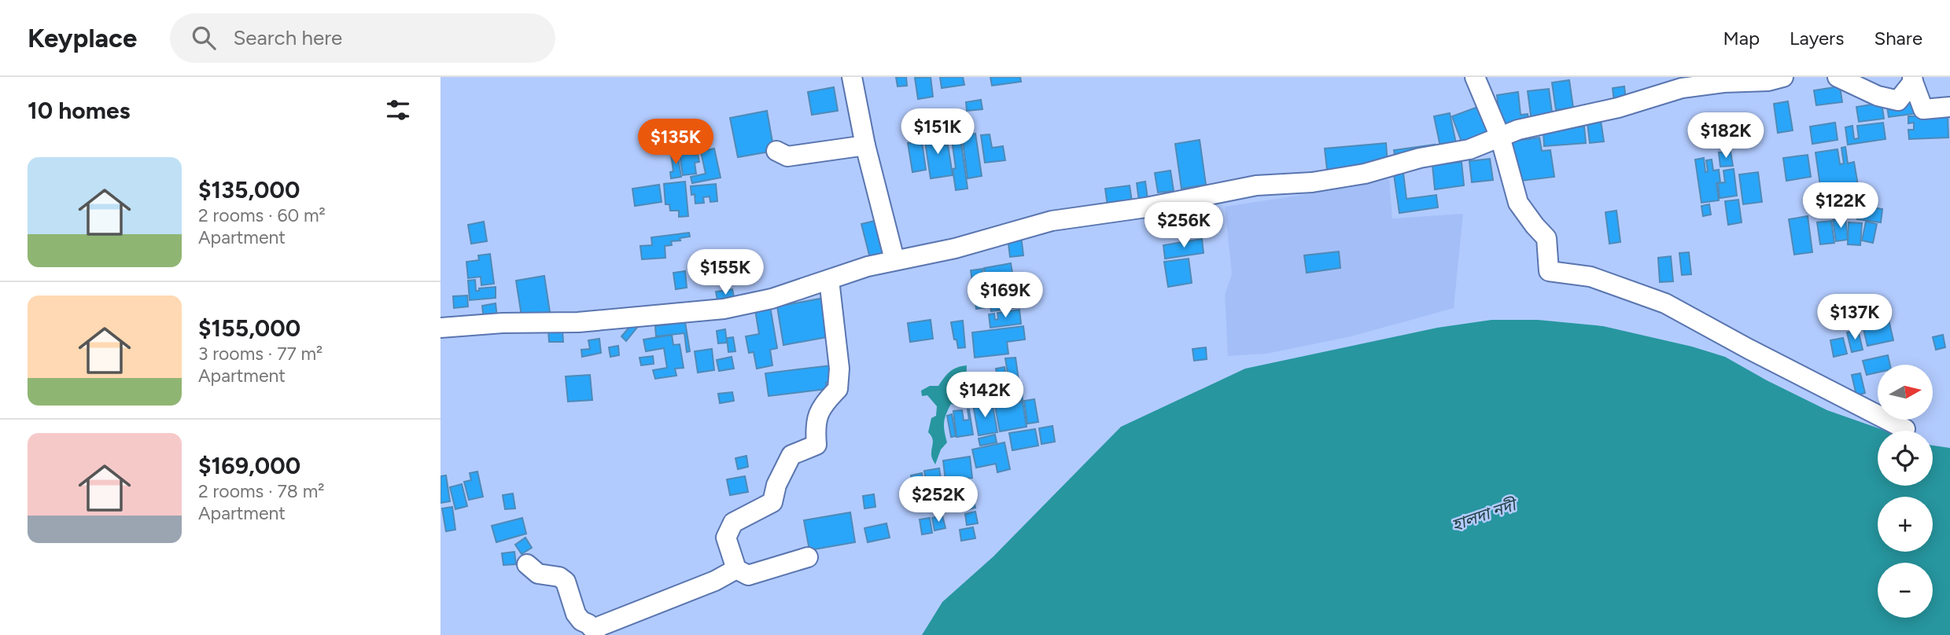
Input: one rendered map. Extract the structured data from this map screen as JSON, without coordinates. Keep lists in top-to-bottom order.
{
  "water": ["হালদা নদী"],
  "north": "right",
  "page": {
    "header": "Keyplace",
    "search": "Search here",
    "nav": ["Map", "Layers", "Share"],
    "heading": "10 homes",
    "price": [
      "$151K",
      "$182K",
      "$135K",
      "$122K",
      "$256K",
      "$155K",
      "$169K",
      "$137K",
      "$142K",
      "$252K"
    ],
    "list": [
      {
        "name": "$135,000",
        "note": "2 rooms · 60 m² · Apartment"
      },
      {
        "name": "$155,000",
        "note": "3 rooms · 77 m² · Apartment"
      },
      {
        "name": "$169,000",
        "note": "2 rooms · 78 m² · Apartment"
      }
    ],
    "map_buttons": ["+", "−"]
  }
}
